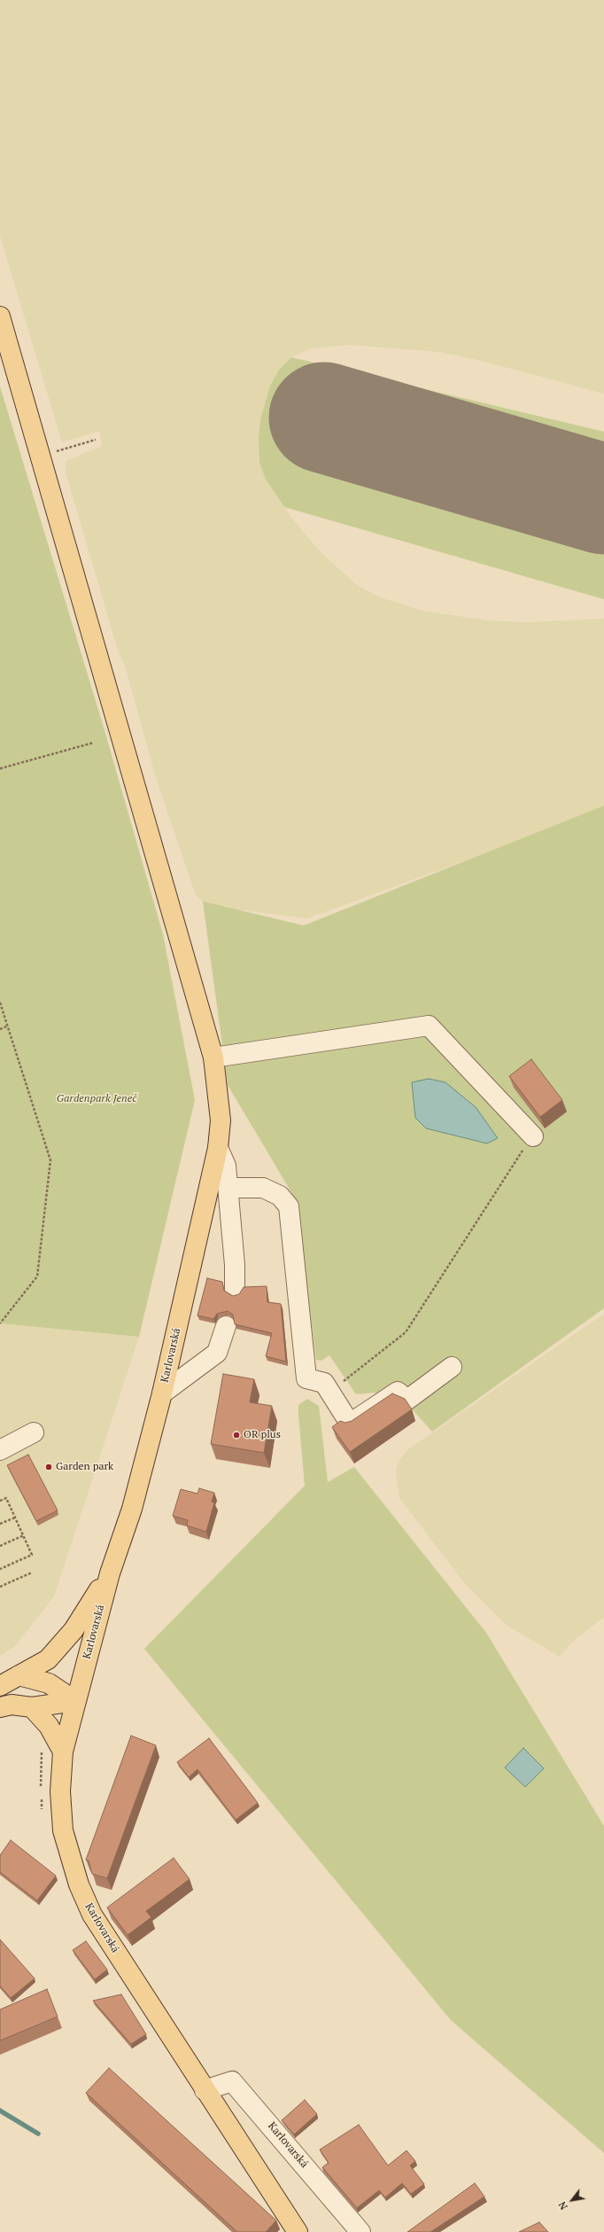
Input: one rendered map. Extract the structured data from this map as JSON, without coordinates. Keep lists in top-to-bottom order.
{
  "streets": {
    "main road": ["Karlovarská"]
  },
  "parks": ["Gardenpark Jeneč"],
  "places": ["OR plus", "Garden park"],
  "north": "bottom left"
}
